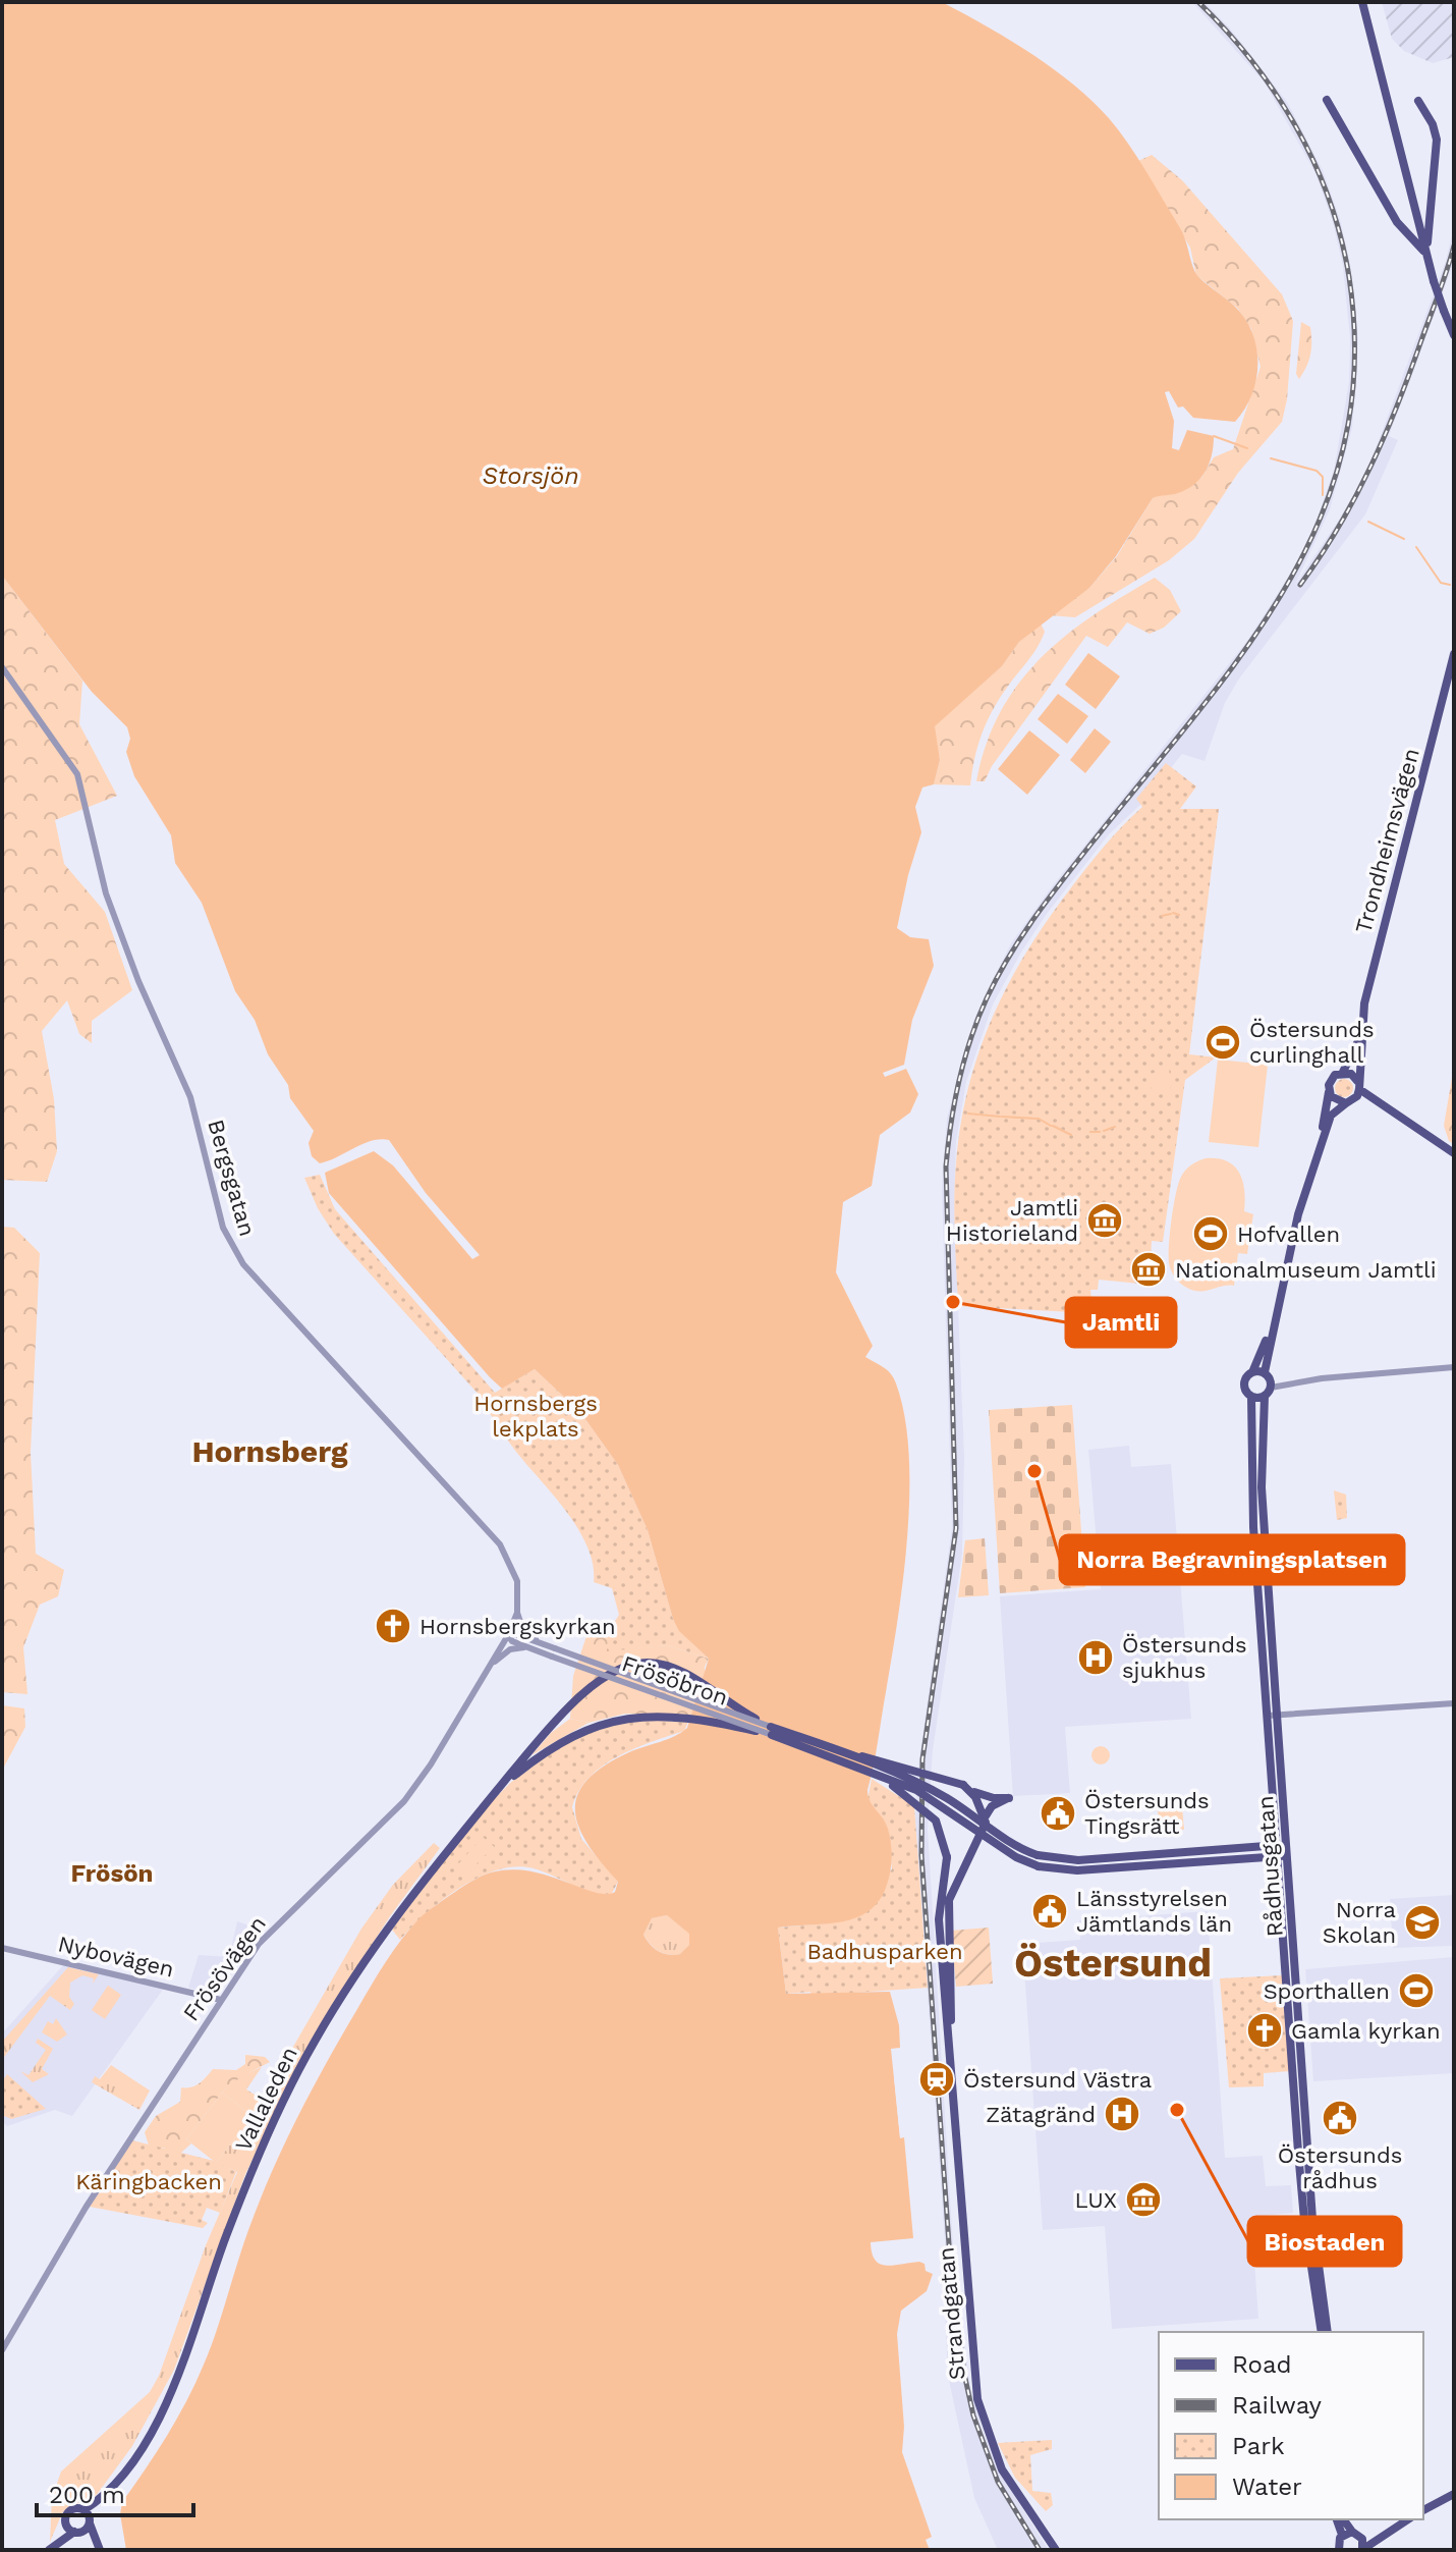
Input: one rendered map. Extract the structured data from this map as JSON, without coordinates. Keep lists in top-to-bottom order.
{
  "streets": {
    "main road": [
      "Trondheimsvägen",
      "Frösöbron",
      "Rådhusgatan",
      "Vallaleden",
      "Strandgatan"
    ],
    "street": ["Bergsgatan", "Nybovägen", "Frösövägen"]
  },
  "crossings": [
    ["Bergsgatan", "Frösöbron"],
    ["Bergsgatan", "Frösövägen"],
    ["Frösöbron", "Rådhusgatan"],
    ["Frösöbron", "Frösövägen"],
    ["Frösöbron", "Vallaleden"],
    ["Frösöbron", "Strandgatan"],
    ["Nybovägen", "Frösövägen"]
  ],
  "districts": ["Hornsberg", "Frösön", "Östersund"],
  "water": ["Storsjön"],
  "parks": ["Hornsbergs lekplats", "Badhusparken", "Käringbacken"],
  "places": {
    "sports": ["Östersunds curlinghall", "Hofvallen", "Sporthallen"],
    "museum": ["Jamtli Historieland", "Nationalmuseum Jamtli", "LUX"],
    "other": ["Jamtli", "Norra Begravningsplatsen", "Biostaden"],
    "church": ["Hornsbergskyrkan", "Gamla kyrkan"],
    "hospital": ["Östersunds sjukhus", "Zätagränd"],
    "public building": ["Östersunds Tingsrätt", "Länsstyrelsen Jämtlands län", "Östersunds rådhus"],
    "school or university": ["Norra Skolan"],
    "station": ["Östersund Västra"]
  },
  "legend": [
    "Road",
    "Railway",
    "Park",
    "Water"
  ],
  "scale_bar": "200 m"
}
